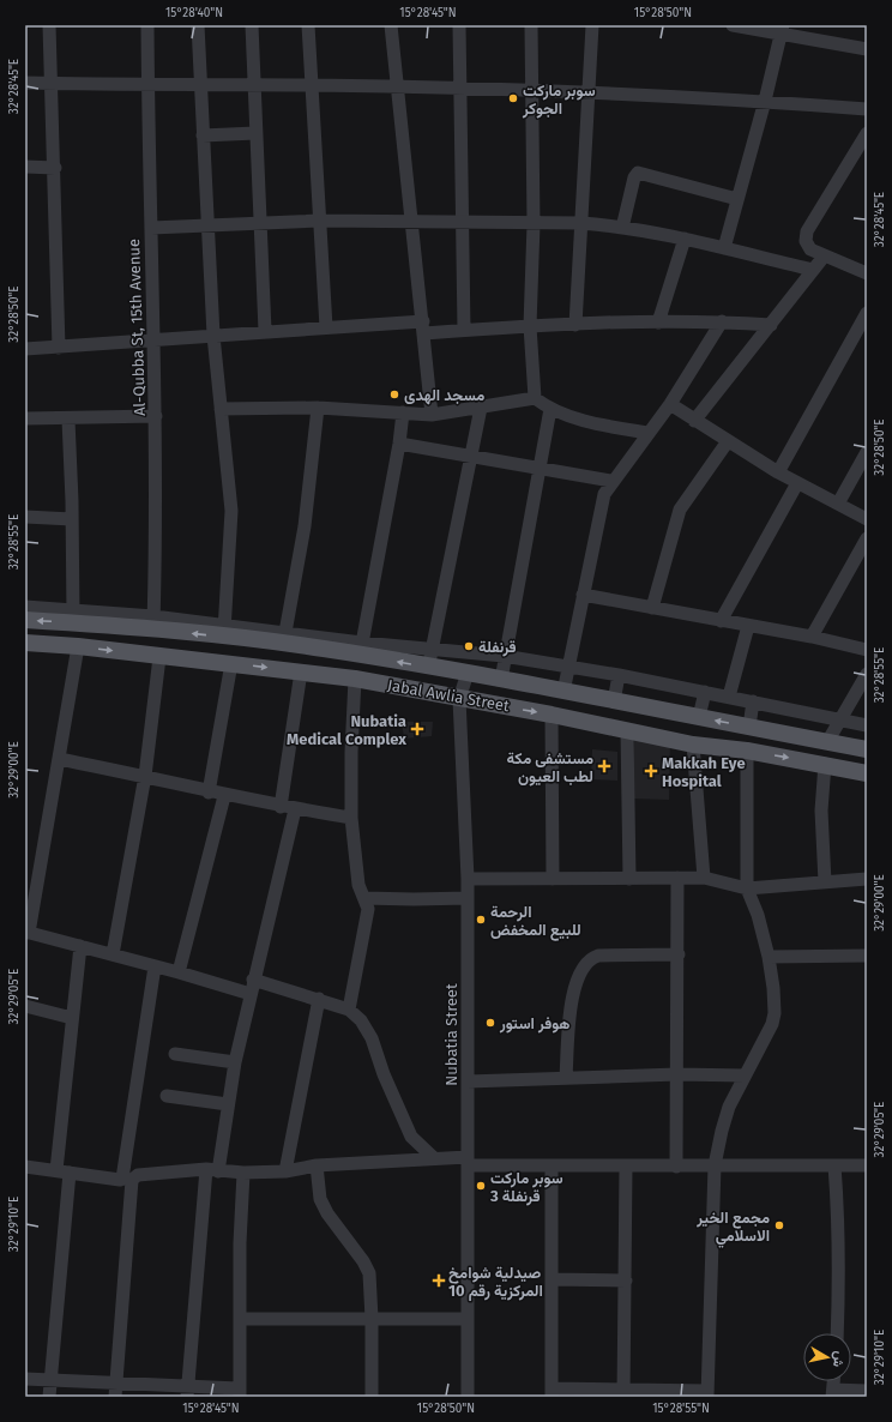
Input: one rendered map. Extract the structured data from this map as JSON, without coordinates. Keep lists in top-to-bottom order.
{
  "streets": {
    "main road": ["Jabal Awlia Street"],
    "street": ["Al-Qubba St, 15th Avenue", "Nubatia Street"]
  },
  "crossings": [
    ["Al-Qubba St, 15th Avenue", "Jabal Awlia Street"],
    ["Jabal Awlia Street", "Nubatia Street"]
  ],
  "places": {
    "other": [
      "سوبر ماركت الجوكر",
      "مسجد الهدى",
      "قرنفلة",
      "الرحمة للبيع المخفض",
      "هوفر استور",
      "سوبر ماركت قرنفلة 3",
      "مجمع الخير الاسلامي"
    ],
    "health": [
      "Nubatia Medical Complex",
      "مستشفى مكة لطب العيون",
      "Makkah Eye Hospital",
      "صيدلية شوامخ المركزية رقم 10"
    ]
  },
  "north": "right",
  "coordinates": [
    "15°28'40\"N",
    "15°28'45\"N",
    "15°28'50\"N",
    "32°28'45\"E",
    "32°28'50\"E",
    "32°28'55\"E",
    "32°29'00\"E",
    "32°29'05\"E",
    "32°29'10\"E",
    "15°28'55\"N"
  ]
}
